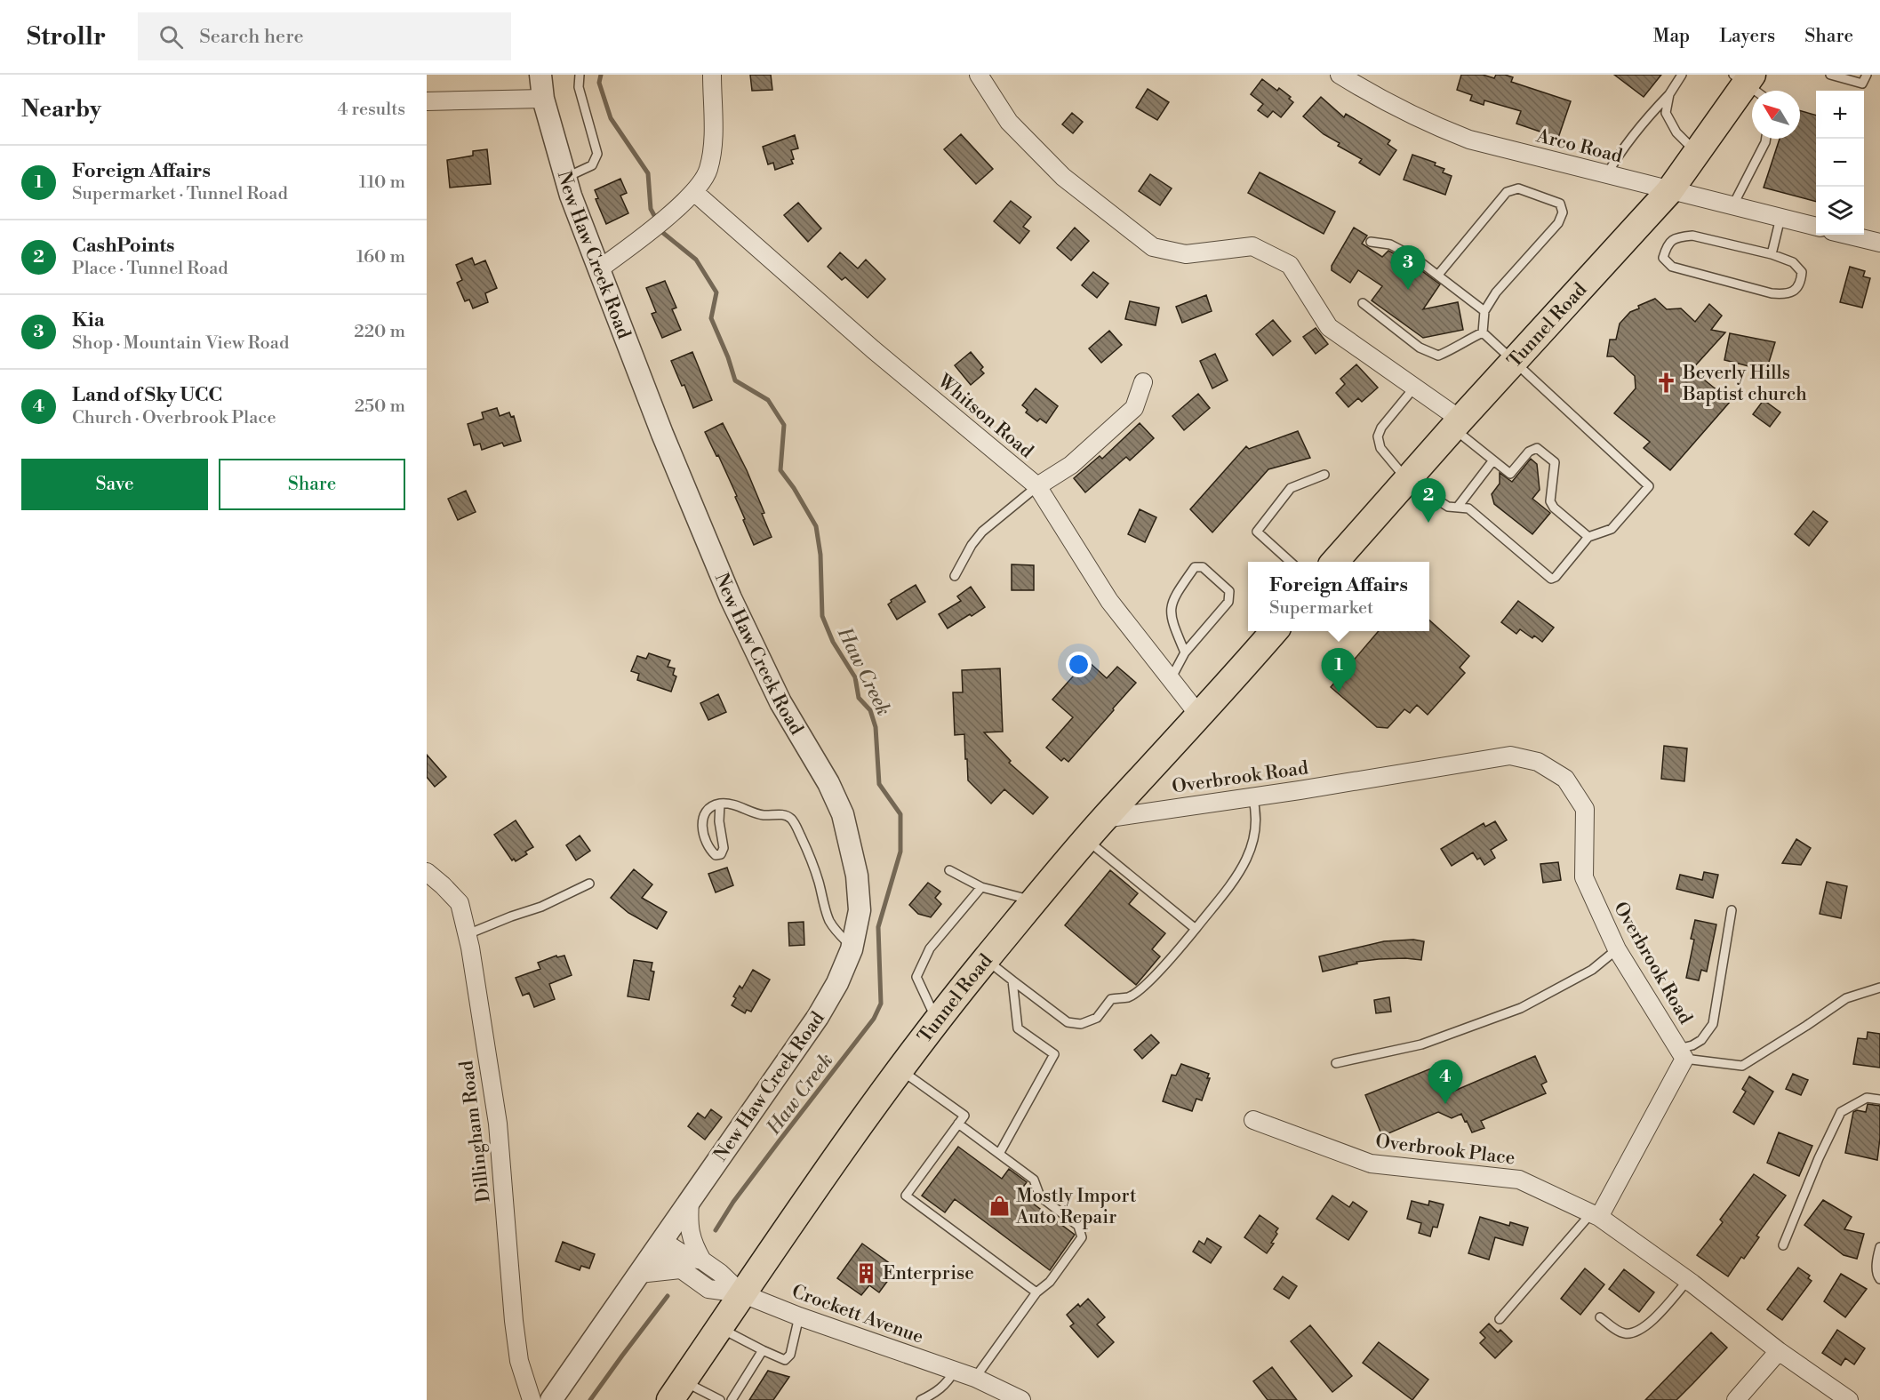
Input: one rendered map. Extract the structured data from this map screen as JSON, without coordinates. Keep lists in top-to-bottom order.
{
  "streets": {
    "main road": ["Tunnel Road"],
    "street": [
      "Arco Road",
      "New Haw Creek Road",
      "Whitson Road",
      "Overbrook Road",
      "Dillingham Road",
      "Overbrook Place",
      "Crockett Avenue"
    ]
  },
  "crossings": [
    ["Arco Road", "Tunnel Road"],
    ["New Haw Creek Road", "Crockett Avenue"],
    ["Tunnel Road", "Whitson Road"],
    ["Tunnel Road", "Overbrook Road"],
    ["Tunnel Road", "Crockett Avenue"]
  ],
  "water": ["Haw Creek"],
  "places": {
    "church": ["Beverly Hills Baptist church"],
    "shop": ["Mostly Import Auto Repair"],
    "building": ["Enterprise"]
  },
  "north": "top left",
  "page": {
    "header": "Strollr",
    "search": "Search here",
    "nav": ["Map", "Layers", "Share"],
    "heading": ["Nearby", "4 results"],
    "map_buttons": ["+", "−"],
    "list": [
      {
        "mark": "1",
        "name": "Foreign Affairs",
        "note": "Supermarket · Tunnel Road",
        "value": "110 m"
      },
      {
        "mark": "2",
        "name": "CashPoints",
        "note": "Place · Tunnel Road",
        "value": "160 m"
      },
      {
        "mark": "3",
        "name": "Kia",
        "note": "Shop · Mountain View Road",
        "value": "220 m"
      },
      {
        "mark": "4",
        "name": "Land of Sky UCC",
        "note": "Church · Overbrook Place",
        "value": "250 m"
      }
    ],
    "pins": [
      "3",
      "2",
      "1",
      "4"
    ],
    "buttons": ["Save", "Share"],
    "popup": ["Foreign Affairs", "Supermarket"]
  }
}
